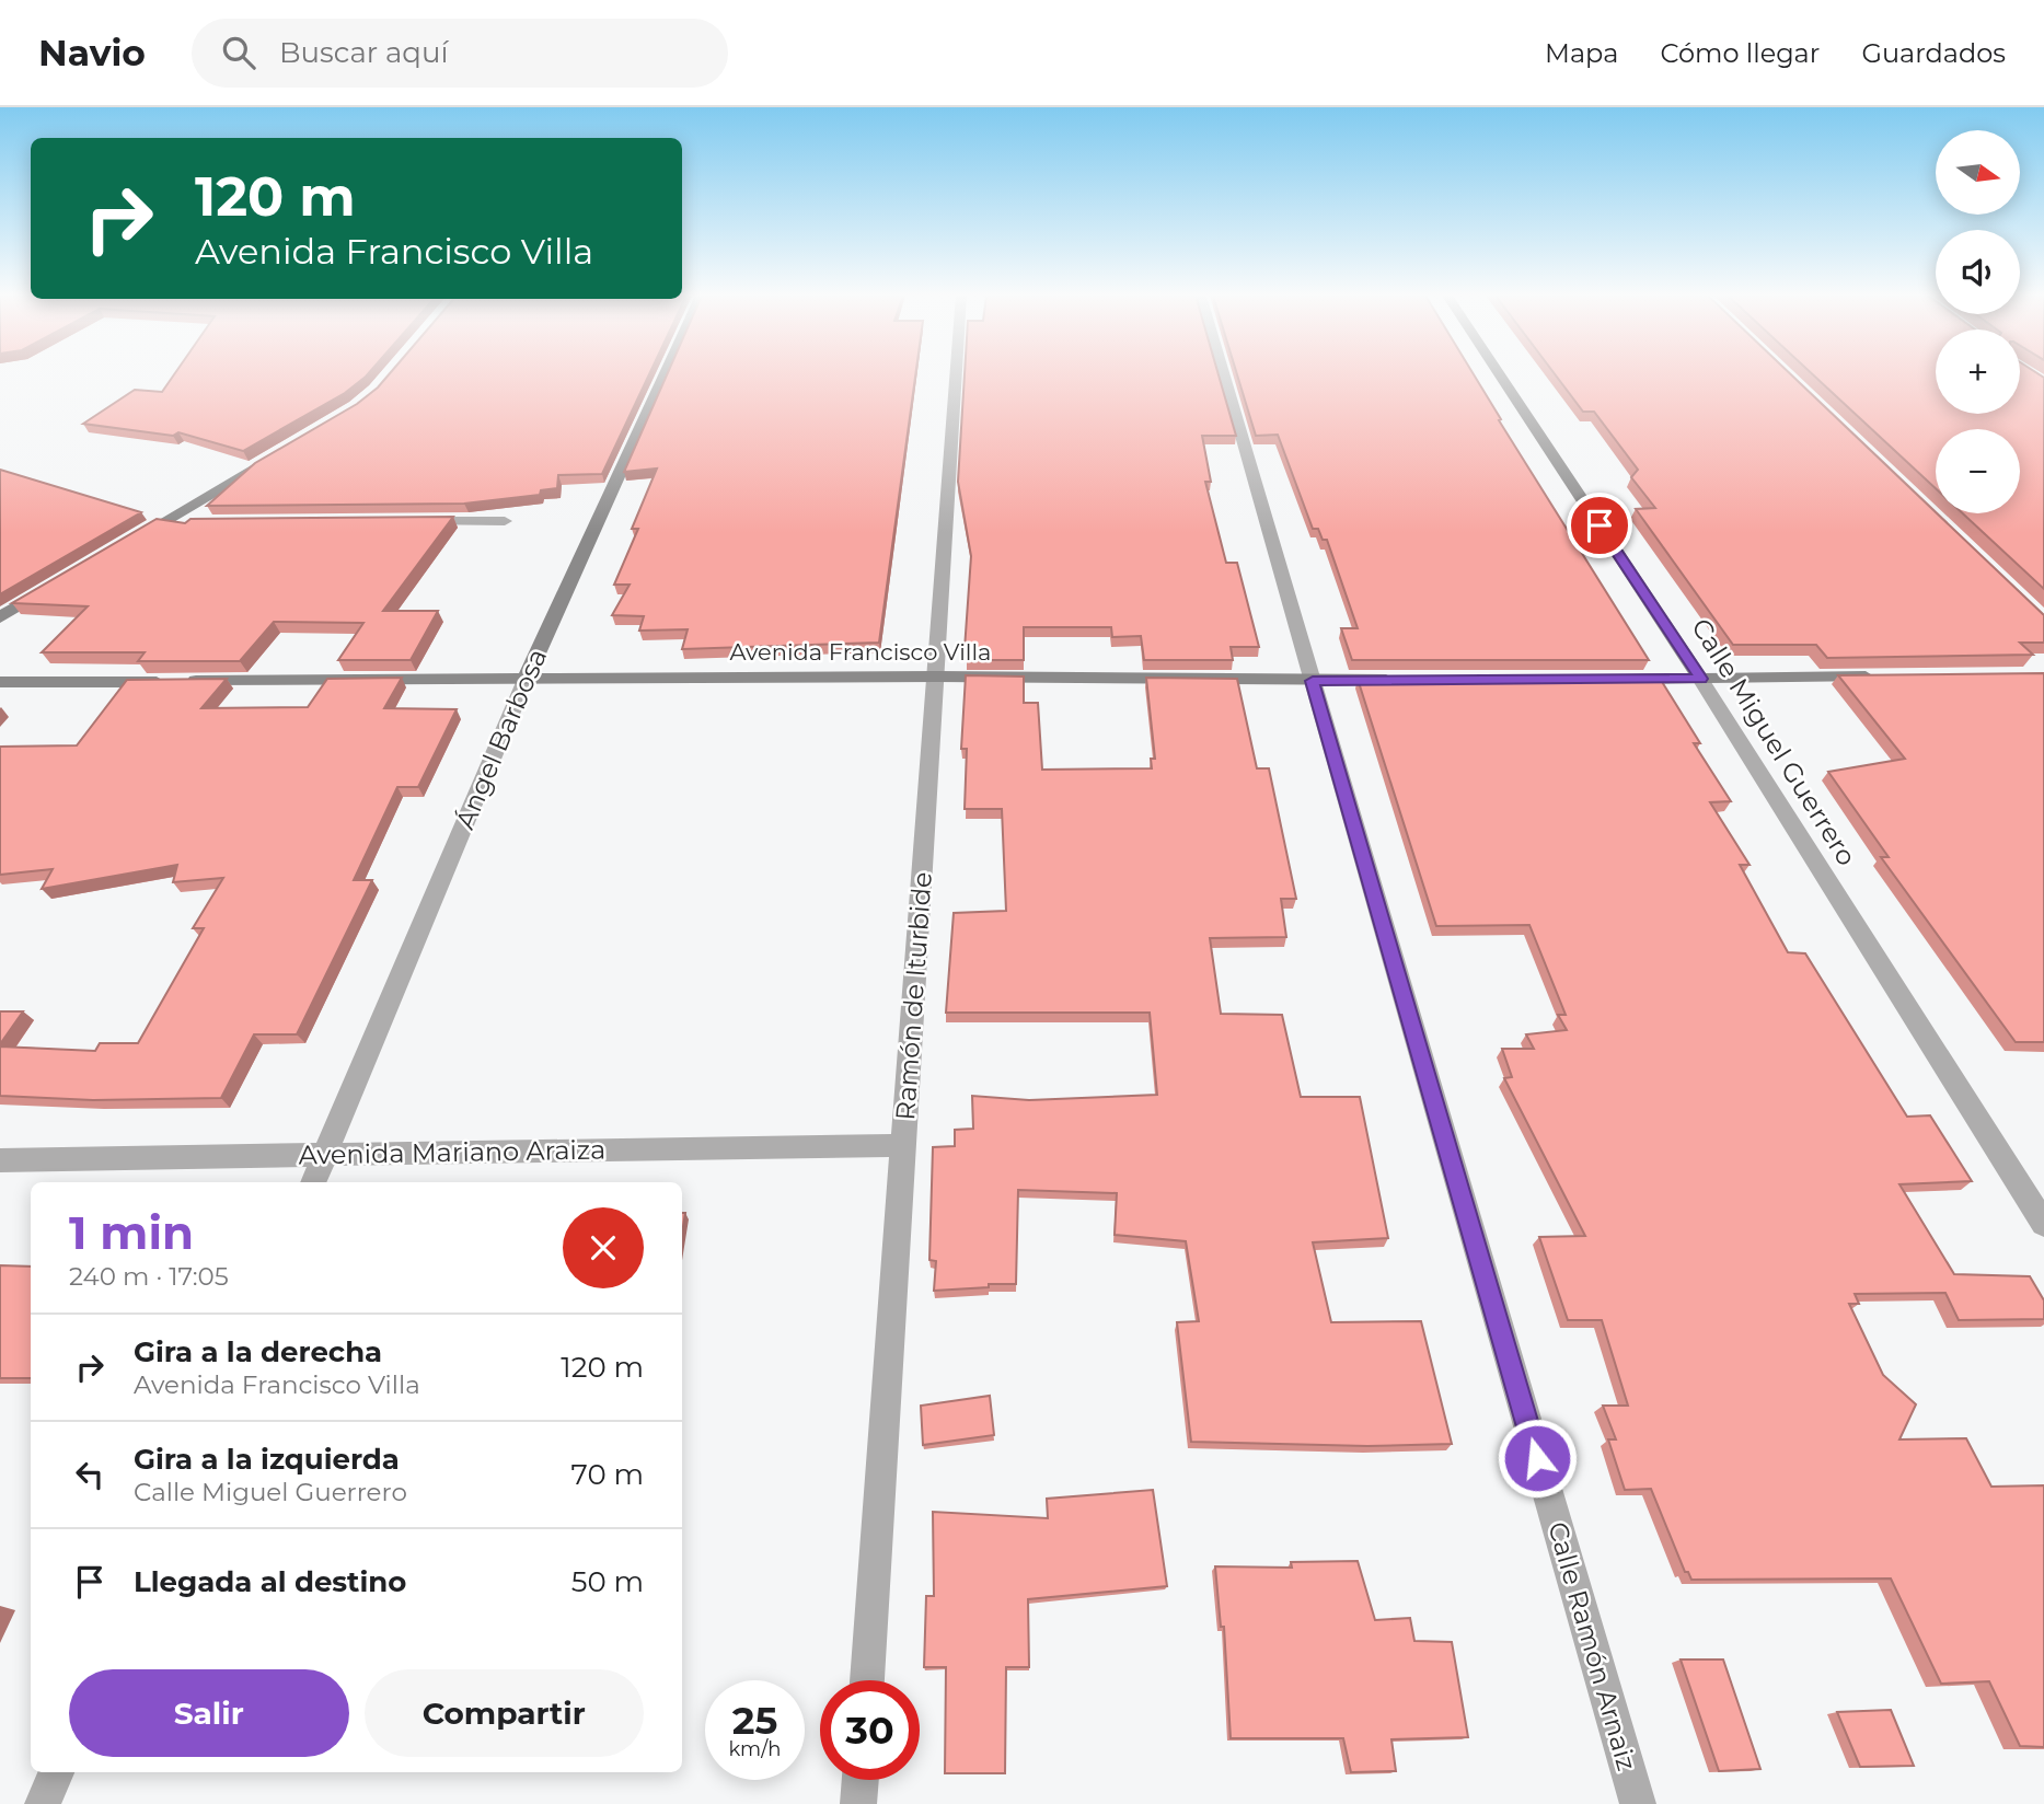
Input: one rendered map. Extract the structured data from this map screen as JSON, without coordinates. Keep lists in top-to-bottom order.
{
  "streets": {
    "main road": ["Avenida Francisco Villa", "Ángel Barbosa", "Calle Miguel Guerrero"],
    "street": ["Ramón de Iturbide", "Avenida Mariano Araiza", "Calle Ramón Arnaiz"]
  },
  "crossings": [
    ["Avenida Francisco Villa", "Ángel Barbosa"],
    ["Avenida Francisco Villa", "Ramón de Iturbide"],
    ["Avenida Francisco Villa", "Calle Ramón Arnaiz"],
    ["Ángel Barbosa", "Avenida Mariano Araiza"],
    ["Ramón de Iturbide", "Avenida Mariano Araiza"]
  ],
  "north": "right",
  "page": {
    "header": "Navio",
    "search": "Buscar aquí",
    "nav": ["Mapa", "Cómo llegar", "Guardados"],
    "map_buttons": ["+", "−"],
    "turn": ["120 m", "Avenida Francisco Villa"],
    "heading": ["1 min", "240 m · 17:05"],
    "list": [
      {
        "name": "Gira a la derecha",
        "note": "Avenida Francisco Villa",
        "value": "120 m"
      },
      {
        "name": "Gira a la izquierda",
        "note": "Calle Miguel Guerrero",
        "value": "70 m"
      },
      {
        "name": "Llegada al destino",
        "value": "50 m"
      }
    ],
    "buttons": ["Salir", "Compartir"],
    "speed": "25 km/h",
    "limit": "30"
  }
}
